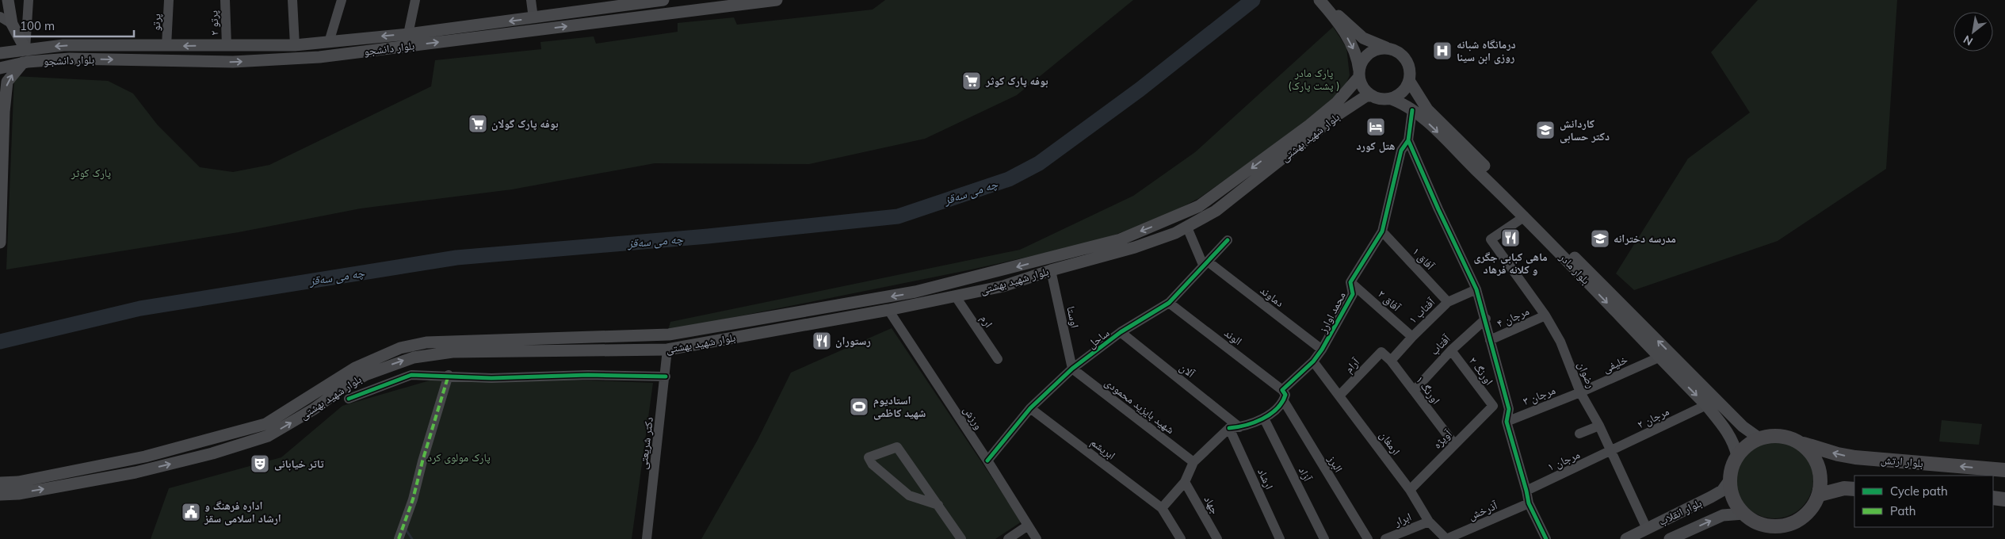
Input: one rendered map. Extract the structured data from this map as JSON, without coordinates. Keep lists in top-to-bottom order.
{
  "streets": {
    "highway": ["بلوار ارتش"],
    "main road": [
      "بلوار دانشجو",
      "بلوار شهید بهشتی",
      "بلوار مادر",
      "بلوار انقلاب"
    ],
    "street": [
      "پرتو",
      "پرتو ۲",
      "آفاق ۱",
      "دماوند",
      "آفاق ۲",
      "آفتاب ۱",
      "محمد اوارز",
      "اوستا",
      "مرجان ۴",
      "ارم",
      "الوند",
      "ساحل",
      "آفتاب",
      "خلیفی",
      "آرام",
      "آلان",
      "اورنگ ۲",
      "رضوان",
      "اورنگ ۱",
      "مرجان ۳",
      "شهید بایزید محمودی",
      "ورزش",
      "مرجان ۲",
      "آویژه",
      "دکتر شریعتی",
      "ارمغان",
      "ابریشم",
      "مرجان ۱",
      "البرز",
      "آزاد",
      "ارشاد",
      "جهاد",
      "آذرخش",
      "ابرار"
    ]
  },
  "crossings": [
    ["پرتو", "بلوار دانشجو"],
    ["پرتو ۲", "بلوار دانشجو"],
    ["بلوار شهید بهشتی", "بلوار مادر"],
    ["بلوار شهید بهشتی", "اوستا"],
    ["بلوار شهید بهشتی", "ارم"],
    ["بلوار شهید بهشتی", "ورزش"],
    ["بلوار شهید بهشتی", "دکتر شریعتی"],
    ["آفاق ۱", "آفتاب ۱"],
    ["آفاق ۱", "محمد اوارز"],
    ["بلوار مادر", "خلیفی"],
    ["بلوار مادر", "رضوان"],
    ["بلوار مادر", "مرجان ۲"],
    ["بلوار مادر", "بلوار ارتش"],
    ["بلوار مادر", "بلوار انقلاب"],
    ["دماوند", "محمد اوارز"],
    ["دماوند", "ساحل"],
    ["آفاق ۲", "آفتاب ۱"],
    ["آفاق ۲", "محمد اوارز"],
    ["آفتاب ۱", "اورنگ ۱"],
    ["محمد اوارز", "الوند"],
    ["محمد اوارز", "ارمغان"],
    ["اوستا", "ساحل"],
    ["اوستا", "شهید بایزید محمودی"],
    ["مرجان ۴", "رضوان"],
    ["الوند", "ساحل"],
    ["ساحل", "آلان"],
    ["ساحل", "شهید بایزید محمودی"],
    ["ساحل", "ورزش"],
    ["ساحل", "ابریشم"],
    ["آفتاب", "اورنگ ۲"],
    ["آفتاب", "اورنگ ۱"],
    ["خلیفی", "رضوان"],
    ["خلیفی", "مرجان ۳"],
    ["آرام", "اورنگ ۱"],
    ["آرام", "ارمغان"],
    ["اورنگ ۲", "آویژه"],
    ["رضوان", "مرجان ۳"],
    ["رضوان", "مرجان ۲"],
    ["رضوان", "مرجان ۱"],
    ["رضوان", "بلوار انقلاب"],
    ["اورنگ ۱", "آویژه"],
    ["مرجان ۲", "مرجان ۱"],
    ["آویژه", "ارمغان"],
    ["ارمغان", "آذرخش"],
    ["ارمغان", "ابرار"],
    ["بلوار ارتش", "بلوار انقلاب"]
  ],
  "one_way": ["بلوار ارتش"],
  "water": ["چە می سەقز"],
  "parks": ["پارک مادر (پشت پارک )", "پارک کوثر", "پارک مولوی کرد"],
  "places": {
    "hospital": ["درمانگاه شبانه روزی ابن سینا"],
    "supermarket": ["بوفه پارک کوثر", "بوفه پارک گولان"],
    "hotel": ["هتل کورد"],
    "school or university": ["کاردانش دکتر حسابی", "مدرسه دخترانه"],
    "restaurant": ["ماهی کبابی جگری و کلانه فرهاد", "رستوران"],
    "sports": ["استادیوم شهید کاظمی"],
    "theatre": ["تاتر خیابانی"],
    "public building": ["اداره فرهنگ و ارشاد اسلامی سقز"]
  },
  "legend": ["Cycle path", "Path"],
  "scale_bar": "100 m",
  "north": "bottom left"
}
